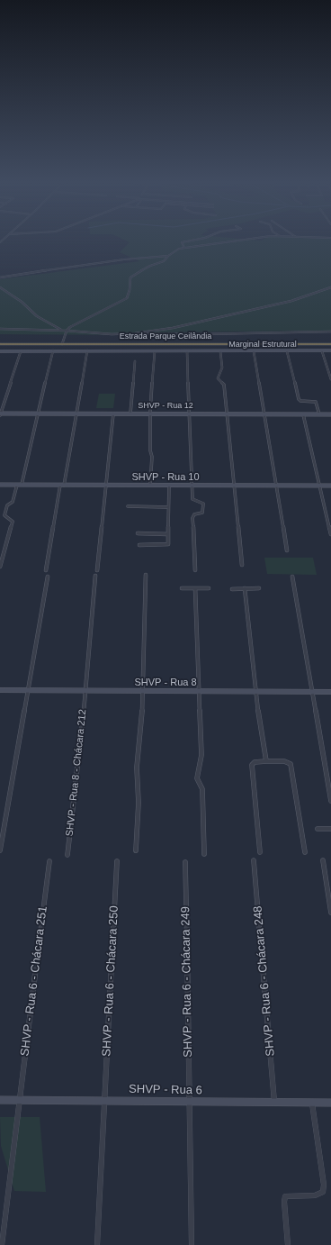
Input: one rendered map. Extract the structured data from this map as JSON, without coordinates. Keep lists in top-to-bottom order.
{
  "streets": {
    "highway": ["Estrada Parque Ceilândia"],
    "street": [
      "Marginal Estrutural",
      "SHVP - Rua 12",
      "SHVP - Rua 10",
      "SHVP - Rua 8",
      "SHVP - Rua 8 - Chácara 212",
      "SHVP - Rua 6 - Chácara 251",
      "SHVP - Rua 6 - Chácara 250",
      "SHVP - Rua 6 - Chácara 248",
      "SHVP - Rua 6 - Chácara 249",
      "SHVP - Rua 6"
    ]
  },
  "crossings": [
    ["SHVP - Rua 8", "SHVP - Rua 8 - Chácara 212"],
    ["SHVP - Rua 6 - Chácara 251", "SHVP - Rua 6"],
    ["SHVP - Rua 6 - Chácara 250", "SHVP - Rua 6"],
    ["SHVP - Rua 6 - Chácara 248", "SHVP - Rua 6"],
    ["SHVP - Rua 6 - Chácara 249", "SHVP - Rua 6"]
  ]
}
